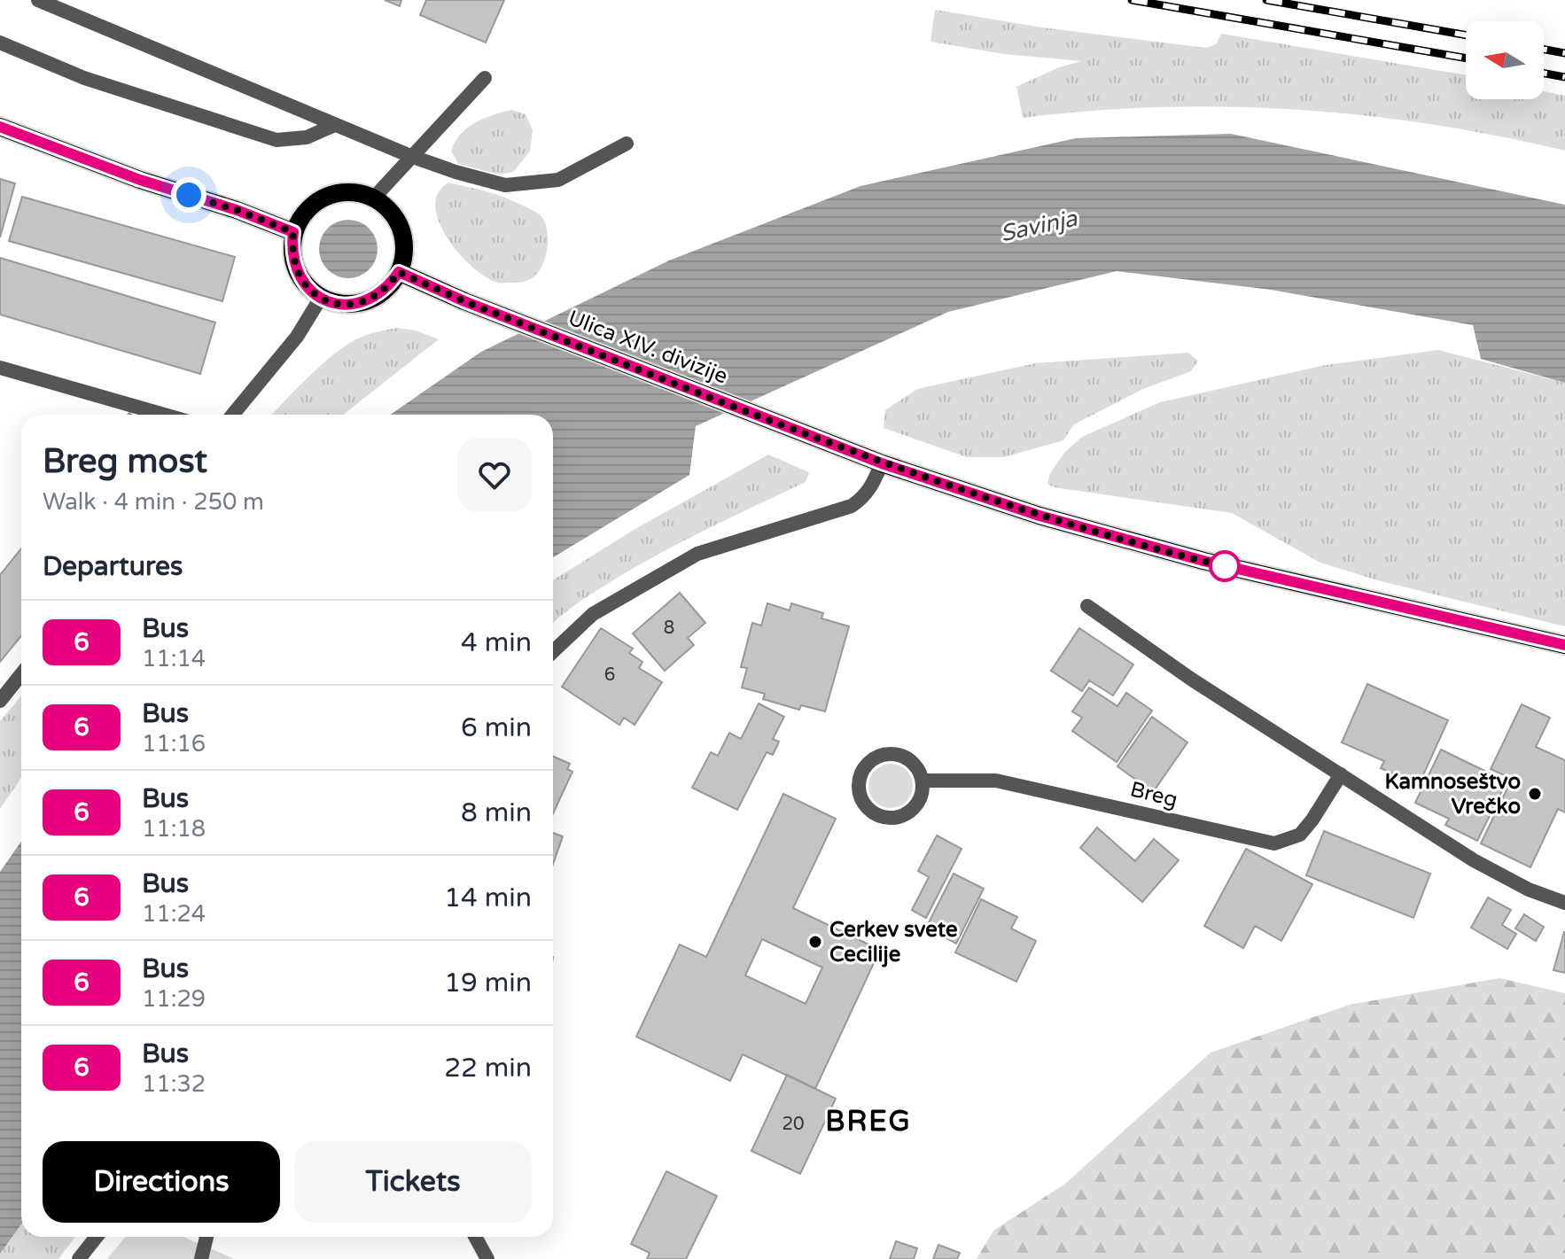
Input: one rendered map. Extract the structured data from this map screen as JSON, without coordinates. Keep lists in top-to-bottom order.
{
  "streets": {
    "main road": ["Ulica XIV. divizije"],
    "street": ["Breg"]
  },
  "districts": ["BREG"],
  "water": ["Savinja"],
  "places": ["Kamnoseštvo Vrečko", "Cerkev svete Cecilije"],
  "lines": ["bus line 6"],
  "house_numbers": ["8", "6", "20"],
  "north": "left",
  "page": {
    "heading": [
      ["Breg most", "Walk · 4 min · 250 m"],
      "Departures"
    ],
    "list": [
      {
        "mark": "6",
        "name": "Bus",
        "note": "11:14",
        "value": "4 min"
      },
      {
        "mark": "6",
        "name": "Bus",
        "note": "11:16",
        "value": "6 min"
      },
      {
        "mark": "6",
        "name": "Bus",
        "note": "11:18",
        "value": "8 min"
      },
      {
        "mark": "6",
        "name": "Bus",
        "note": "11:24",
        "value": "14 min"
      },
      {
        "mark": "6",
        "name": "Bus",
        "note": "11:29",
        "value": "19 min"
      },
      {
        "mark": "6",
        "name": "Bus",
        "note": "11:32",
        "value": "22 min"
      }
    ],
    "buttons": ["Directions", "Tickets"]
  }
}
